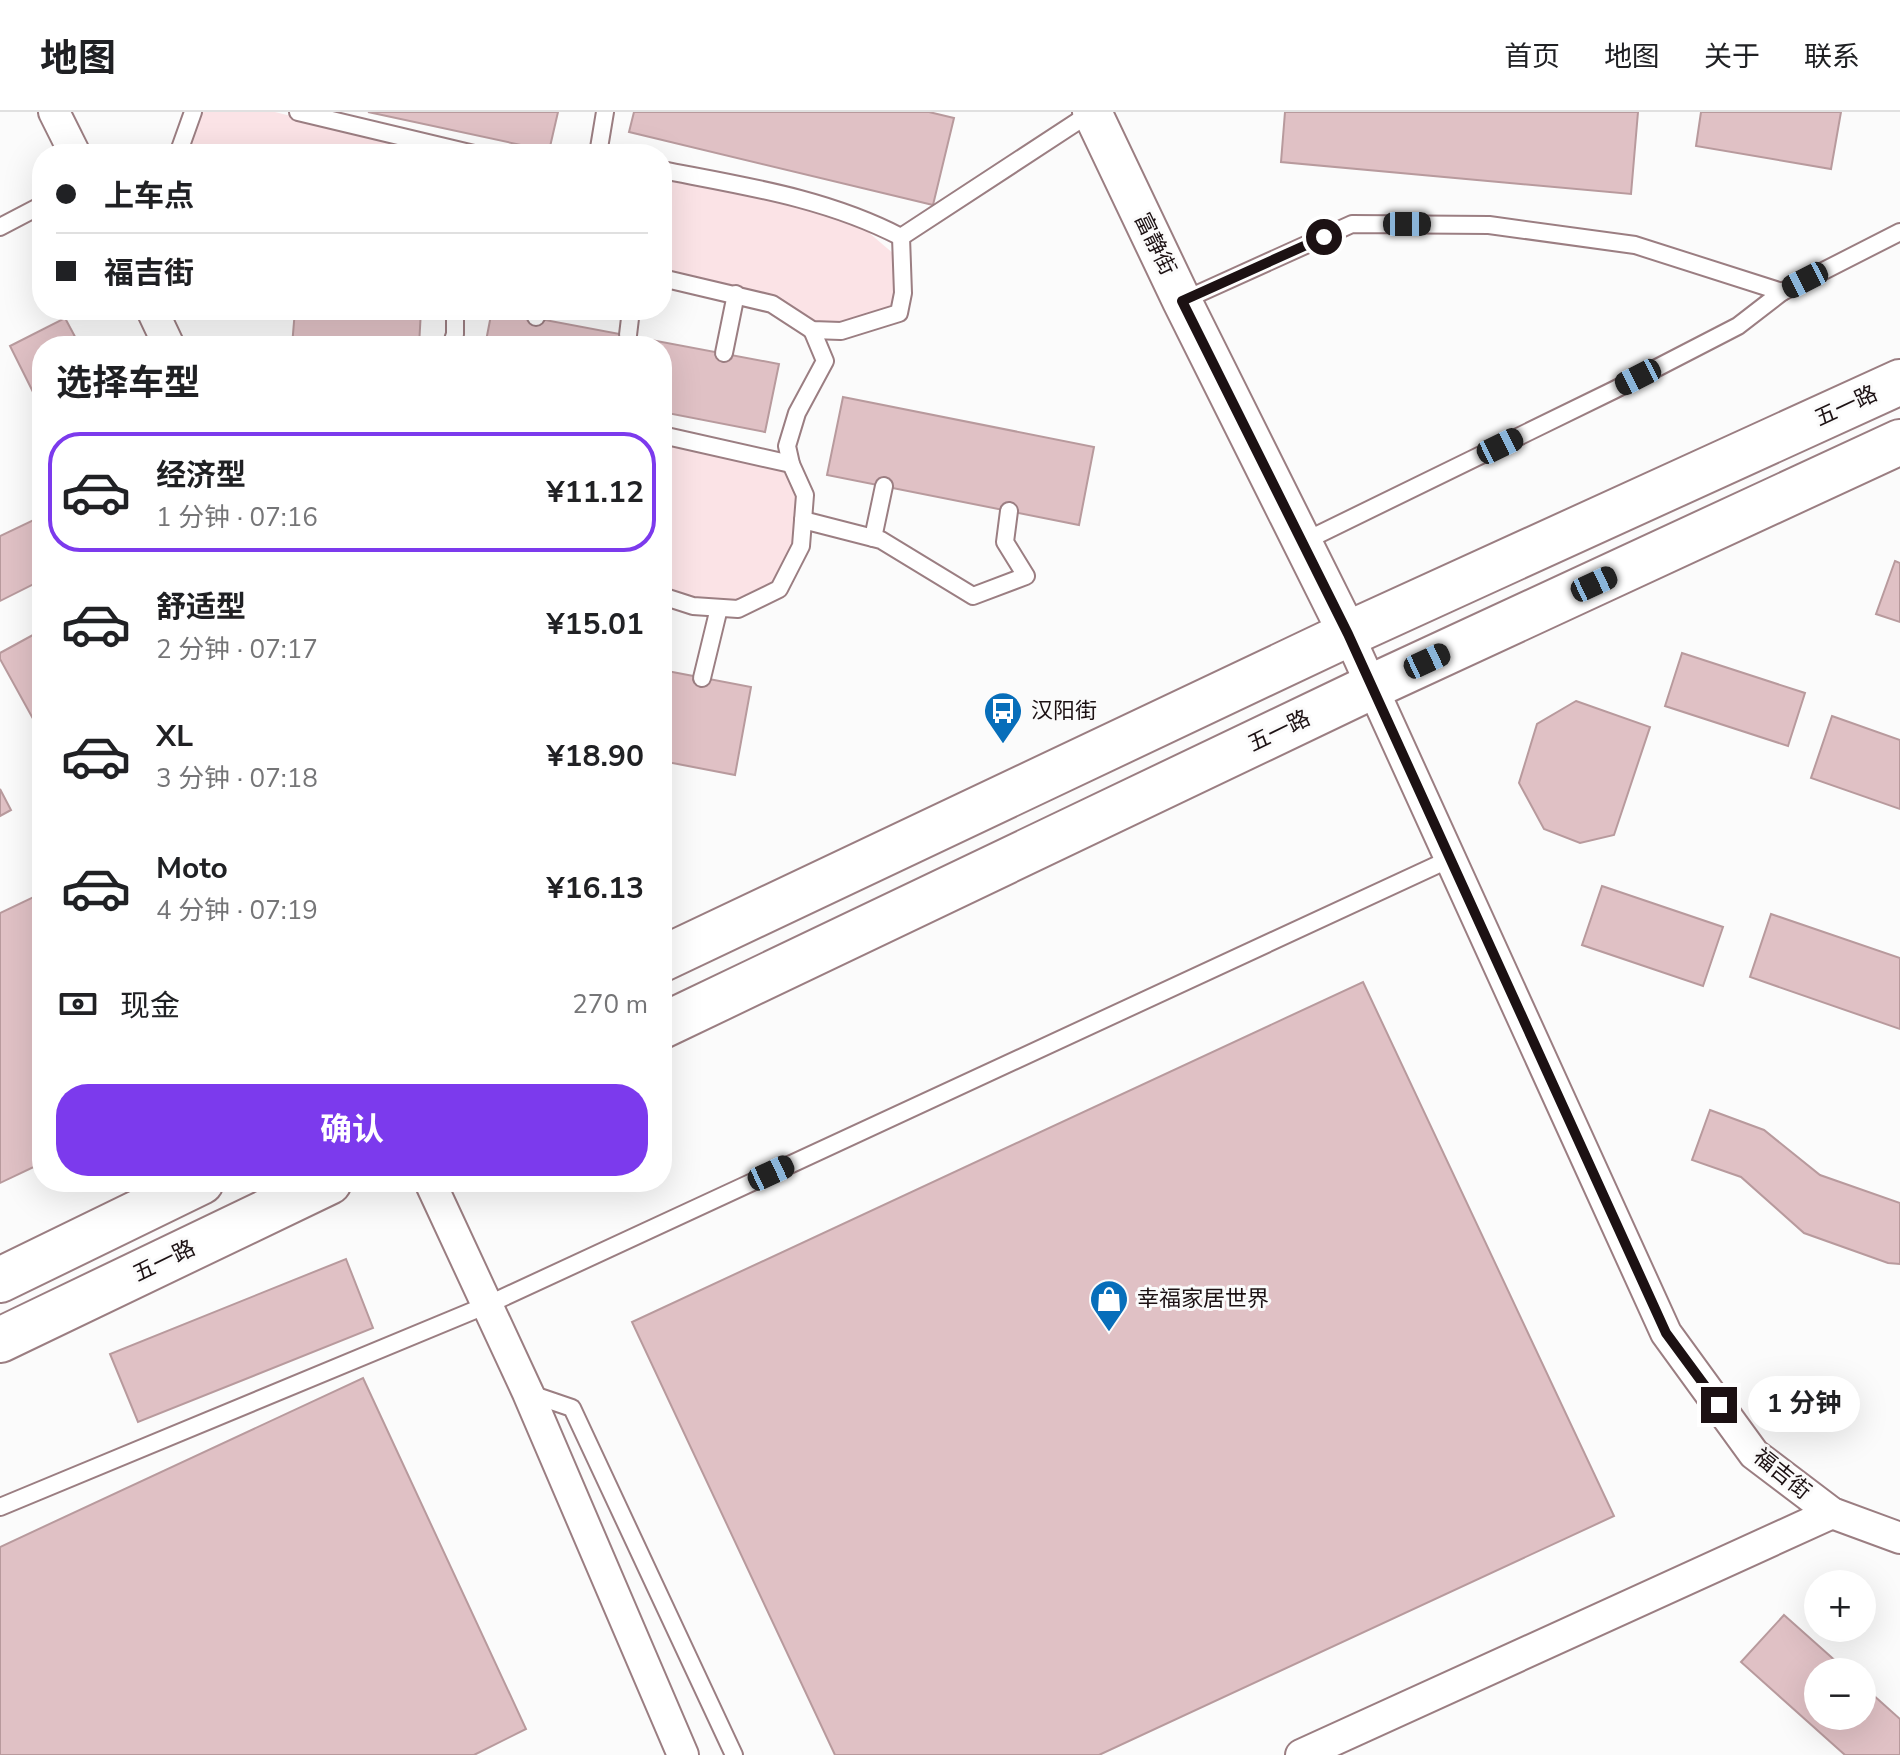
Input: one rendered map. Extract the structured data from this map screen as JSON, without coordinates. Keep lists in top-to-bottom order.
{
  "streets": {
    "main road": ["五一路"],
    "street": ["富静街", "福吉街"]
  },
  "crossings": [
    ["富静街", "五一路"],
    ["富静街", "福吉街"],
    ["五一路", "福吉街"]
  ],
  "places": {
    "bus stop": ["汉阳街"],
    "shop": ["幸福家居世界"]
  },
  "page": {
    "header": "地图",
    "nav": [
      "首页",
      "地图",
      "关于",
      "联系"
    ],
    "banner": ["上车点", "福吉街"],
    "heading": "选择车型",
    "list": [
      {
        "name": "经济型",
        "note": "1 分钟 · 07:16",
        "value": "¥11.12"
      },
      {
        "name": "舒适型",
        "note": "2 分钟 · 07:17",
        "value": "¥15.01"
      },
      {
        "name": "XL",
        "note": "3 分钟 · 07:18",
        "value": "¥18.90"
      },
      {
        "name": "Moto",
        "note": "4 分钟 · 07:19",
        "value": "¥16.13"
      }
    ],
    "pay": ["现金", "270 m"],
    "buttons": "确认",
    "bubble": "1 分钟",
    "map_buttons": ["+", "−"]
  }
}
